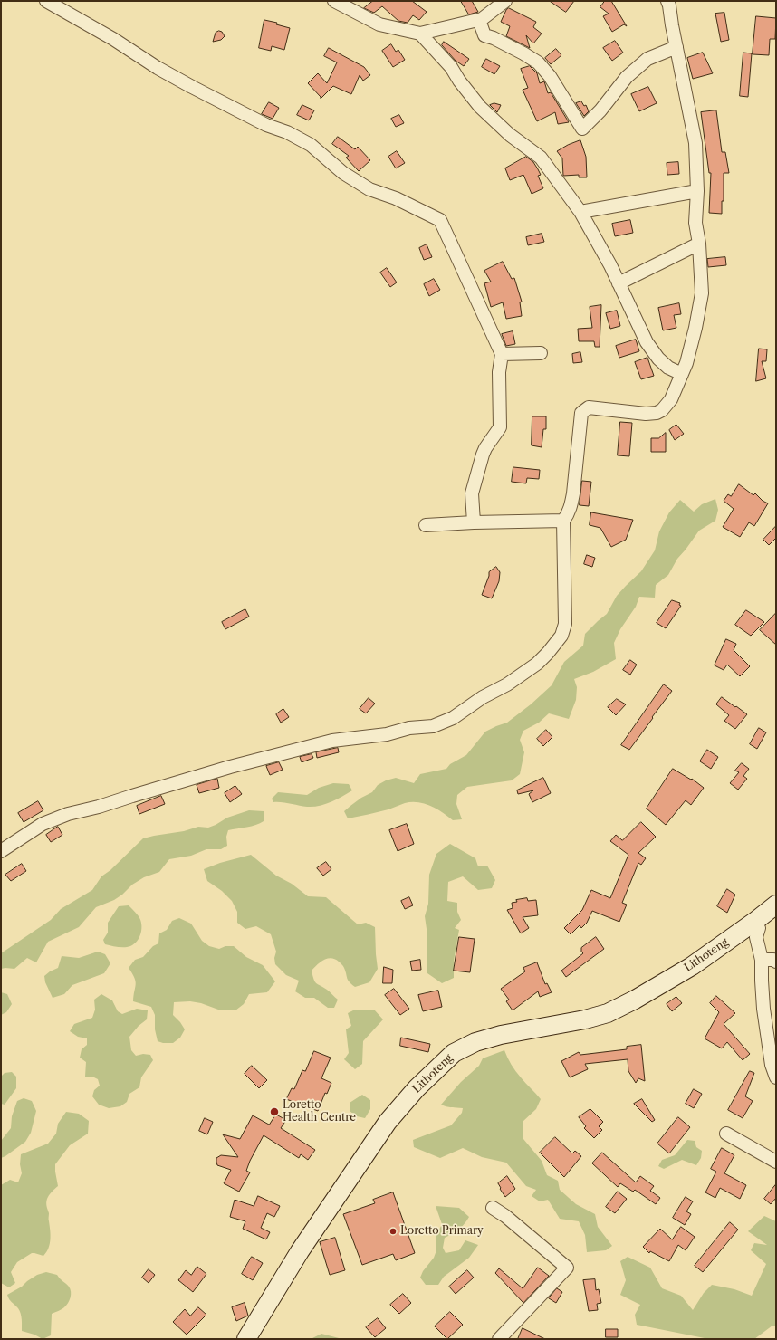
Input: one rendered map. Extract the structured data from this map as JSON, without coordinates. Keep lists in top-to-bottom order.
{
  "streets": {
    "main road": ["Lithoteng"]
  },
  "places": ["Loretto Health Centre", "Loretto Primary"]
}
